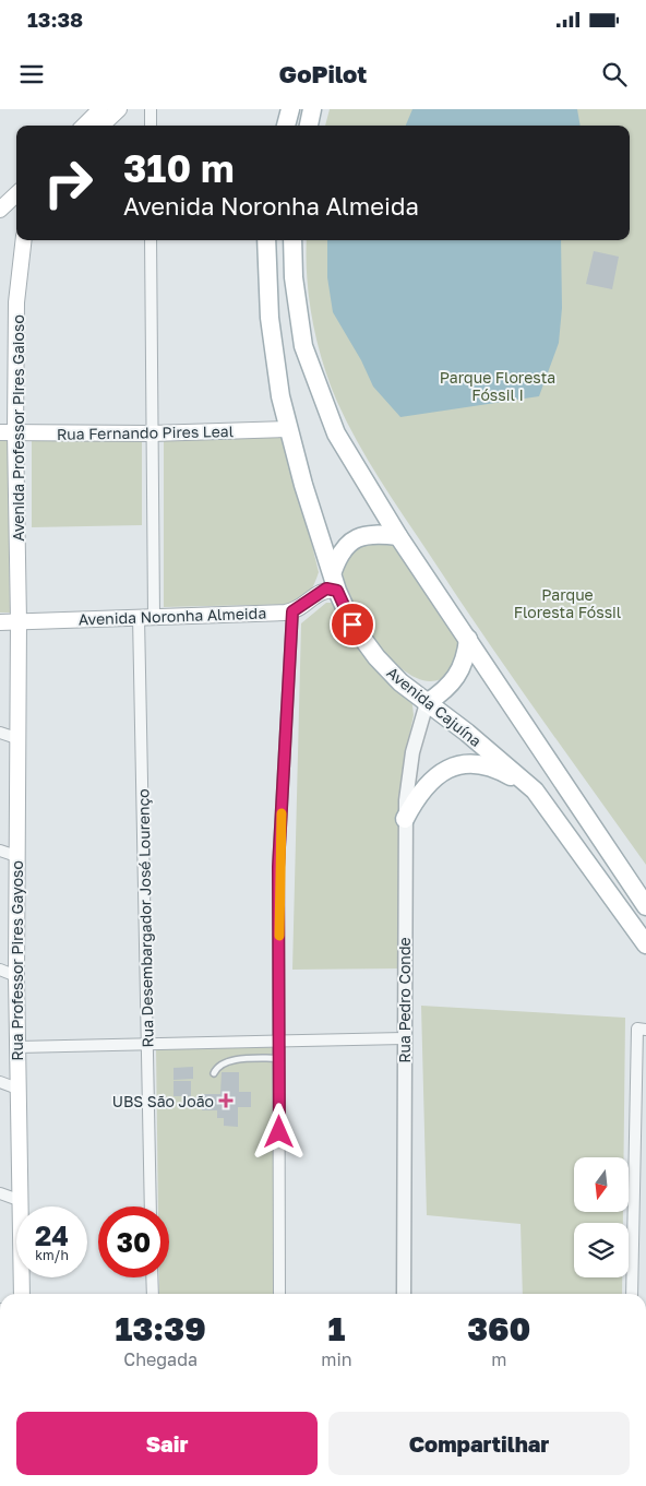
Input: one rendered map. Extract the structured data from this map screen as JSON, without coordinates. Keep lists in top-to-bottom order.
{
  "streets": {
    "main road": [
      "Avenida Professor Pires Gaioso",
      "Rua Fernando Pires Leal",
      "Avenida Noronha Almeida",
      "Avenida Cajuína",
      "Rua Professor Pires Gayoso"
    ],
    "street": ["Rua Desembargador José Lourenço", "Rua Pedro Conde"]
  },
  "crossings": [
    ["Avenida Professor Pires Gaioso", "Rua Fernando Pires Leal"],
    ["Avenida Professor Pires Gaioso", "Avenida Noronha Almeida"],
    ["Avenida Professor Pires Gaioso", "Rua Professor Pires Gayoso"],
    ["Rua Fernando Pires Leal", "Avenida Cajuína"],
    ["Rua Fernando Pires Leal", "Rua Desembargador José Lourenço"],
    ["Avenida Noronha Almeida", "Rua Desembargador José Lourenço"],
    ["Avenida Noronha Almeida", "Rua Professor Pires Gayoso"],
    ["Avenida Cajuína", "Rua Pedro Conde"]
  ],
  "parks": ["Parque Floresta Fóssil I", "Parque Floresta Fóssil"],
  "places": {
    "health": ["UBS São João"]
  },
  "north": "bottom",
  "page": {
    "status": "13:38",
    "header": "GoPilot",
    "turn": ["310 m", "Avenida Noronha Almeida"],
    "speed": "24 km/h",
    "limit": "30",
    "eta": [
      "13:39",
      "Chegada",
      "1",
      "min",
      "360",
      "m"
    ],
    "buttons": ["Sair", "Compartilhar"]
  }
}
